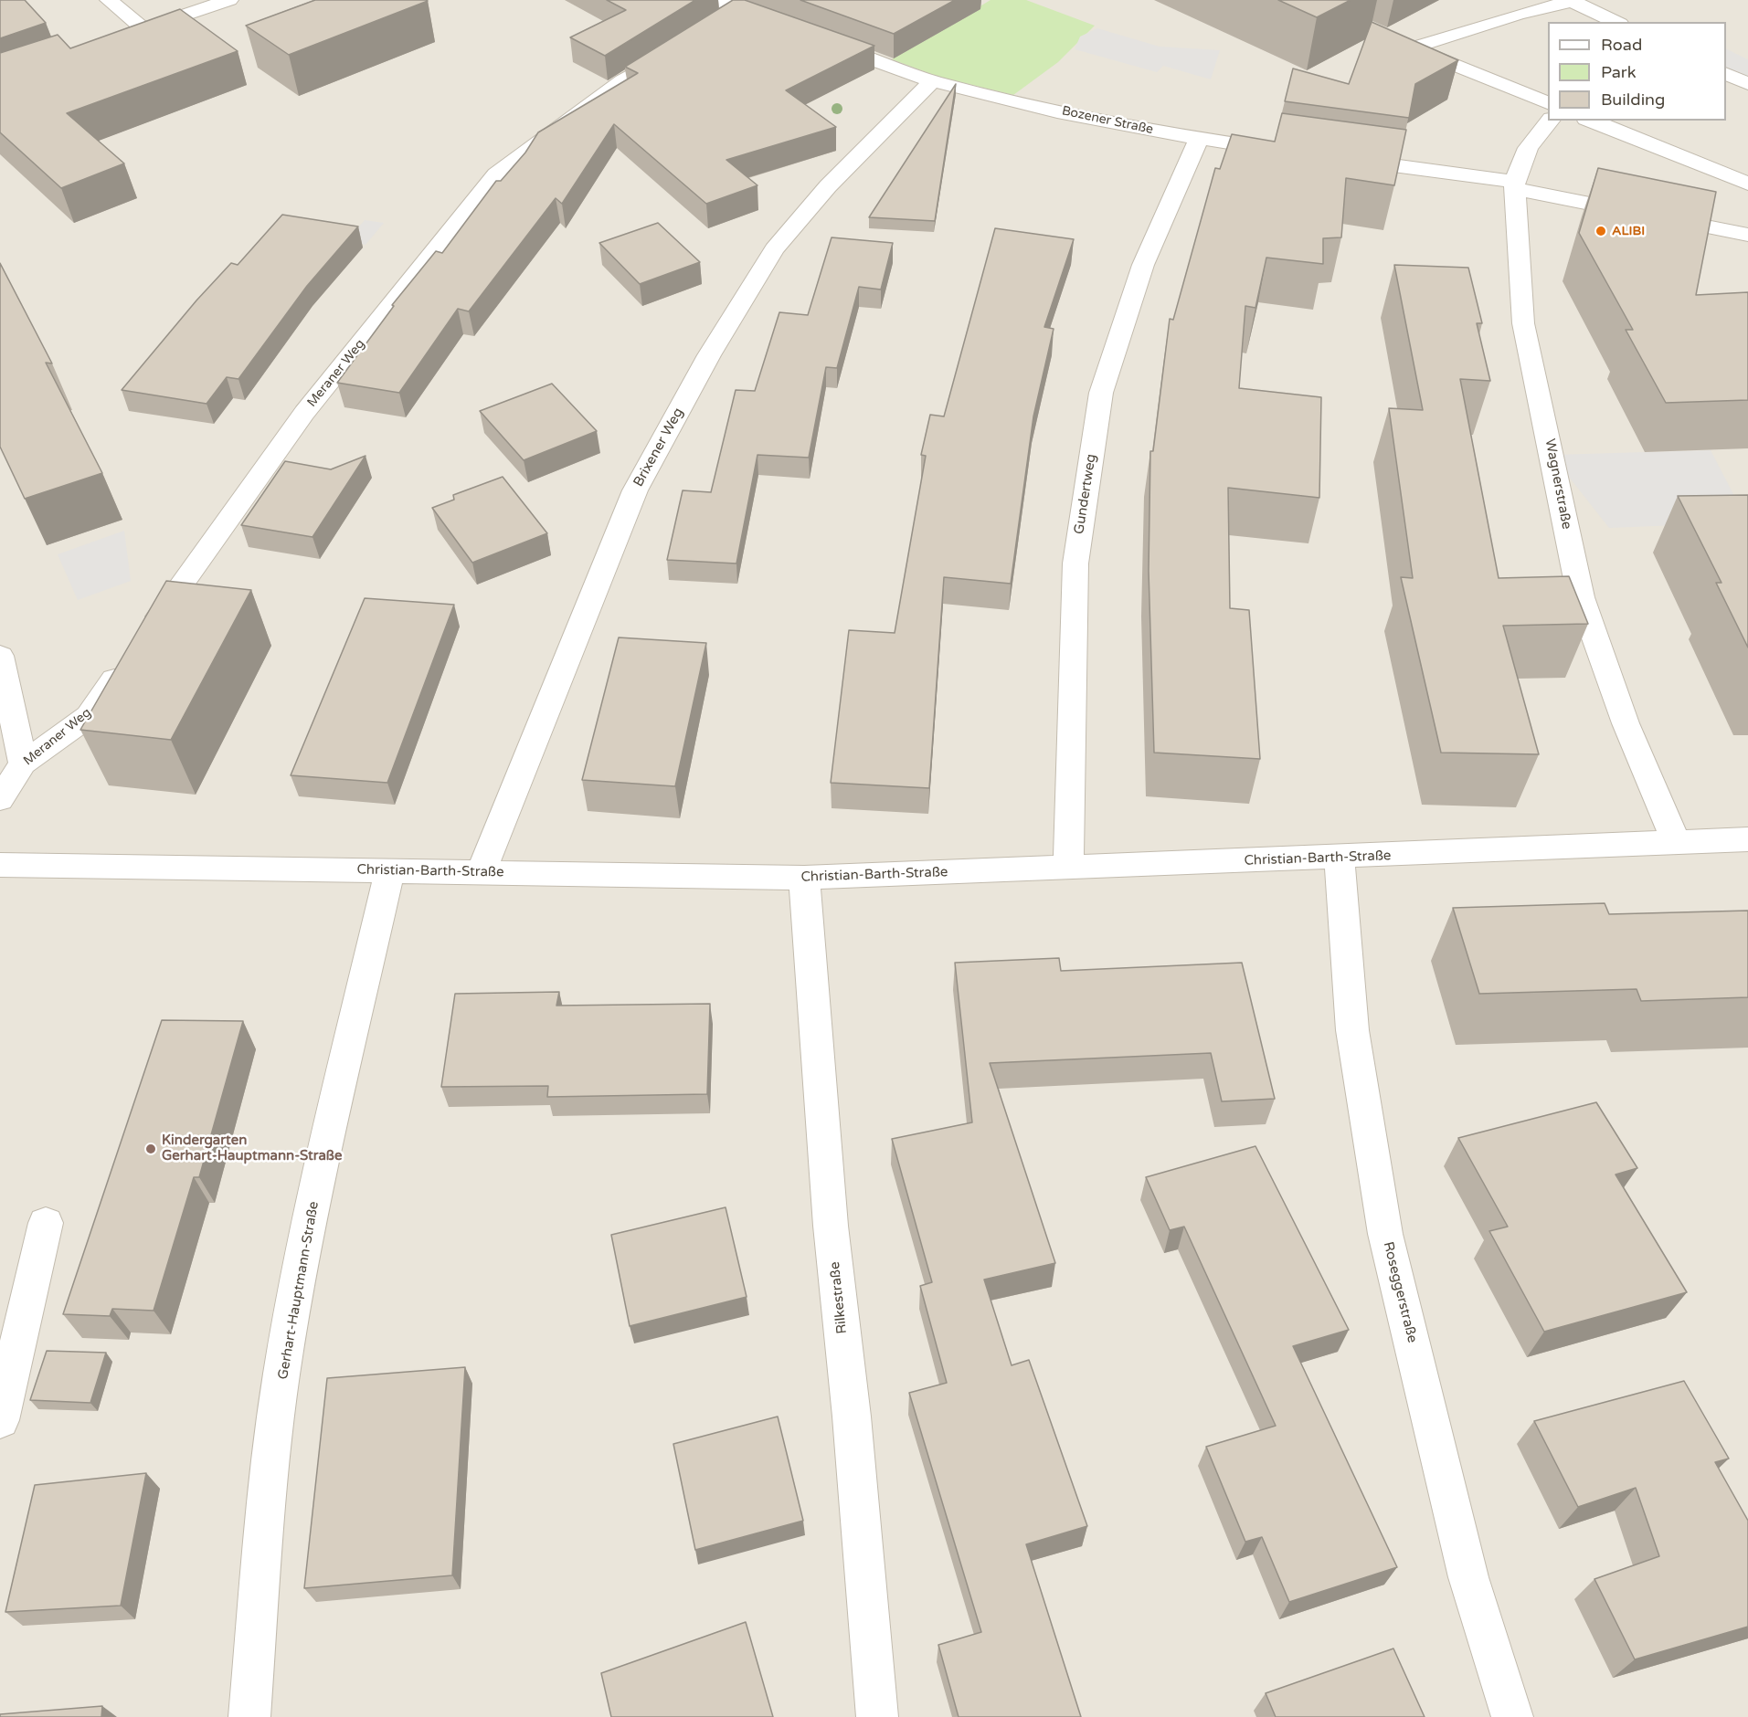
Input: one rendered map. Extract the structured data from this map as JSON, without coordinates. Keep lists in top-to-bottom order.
{
  "streets": {
    "street": [
      "Bozener Straße",
      "Meraner Weg",
      "Brixener Weg",
      "Wagnerstraße",
      "Gundertweg",
      "Christian-Barth-Straße",
      "Gerhart-Hauptmann-Straße",
      "Roseggerstraße",
      "Rilkestraße"
    ]
  },
  "crossings": [
    ["Bozener Straße", "Brixener Weg"],
    ["Bozener Straße", "Gundertweg"],
    ["Brixener Weg", "Christian-Barth-Straße"],
    ["Wagnerstraße", "Christian-Barth-Straße"],
    ["Gundertweg", "Christian-Barth-Straße"],
    ["Christian-Barth-Straße", "Gerhart-Hauptmann-Straße"],
    ["Christian-Barth-Straße", "Roseggerstraße"],
    ["Christian-Barth-Straße", "Rilkestraße"]
  ],
  "places": ["ALIBI", "Kindergarten Gerhart-Hauptmann-Straße"],
  "legend": ["Road", "Park", "Building"]
}
